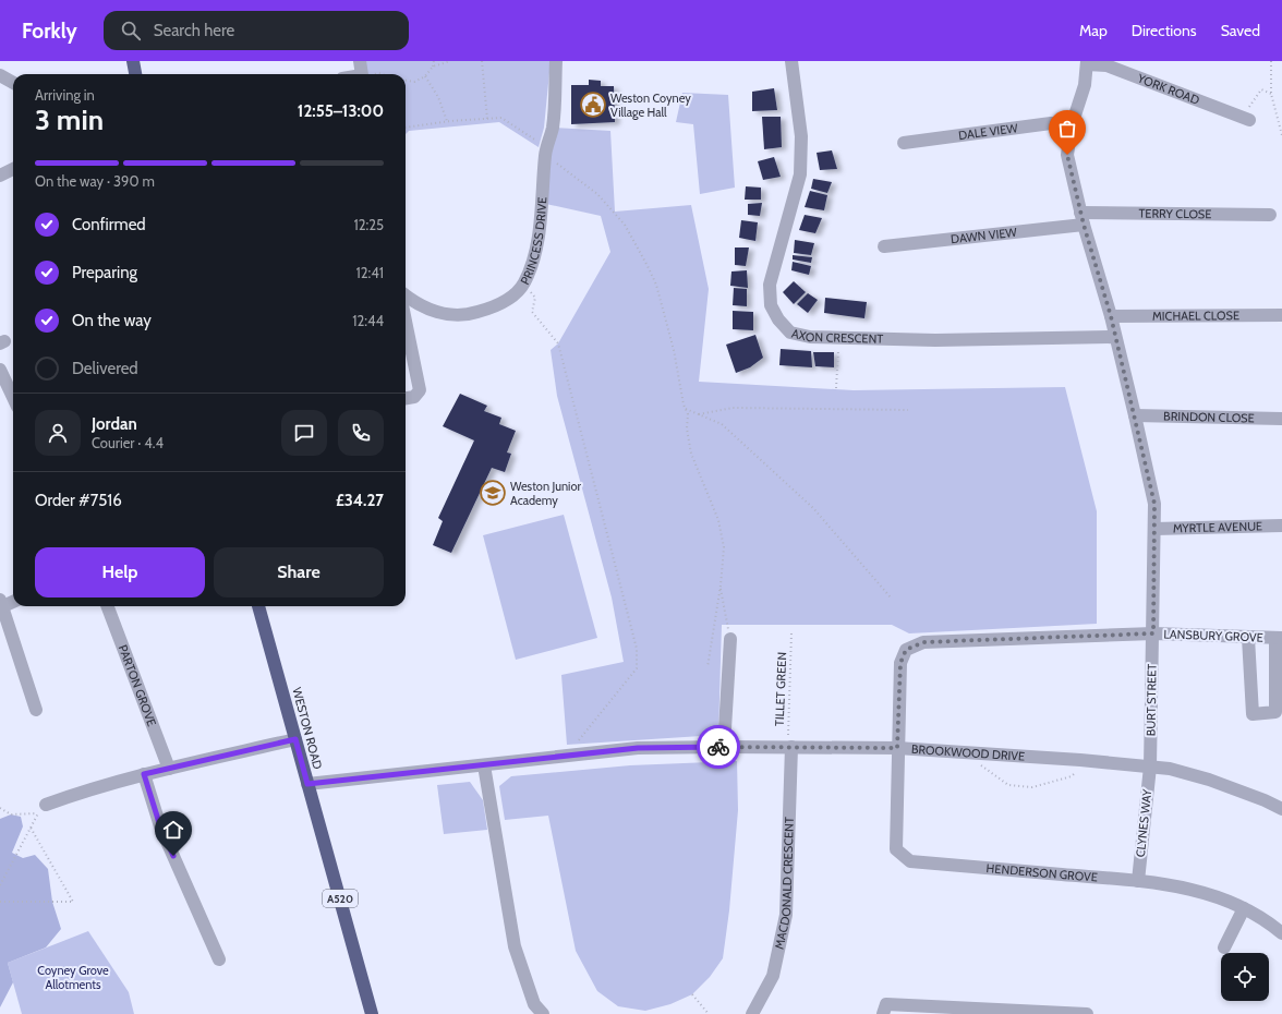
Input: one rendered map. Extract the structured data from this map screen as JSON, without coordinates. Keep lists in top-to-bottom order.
{
  "streets": {
    "highway": ["WESTON ROAD", "A520"],
    "street": [
      "YORK ROAD",
      "DALE VIEW",
      "TERRY CLOSE",
      "DAWN VIEW",
      "PRINCESS DRIVE",
      "MICHAEL CLOSE",
      "AXON CRESCENT",
      "BRINDON CLOSE",
      "MYRTLE AVENUE",
      "LANSBURY GROVE",
      "PARTON GROVE",
      "BURT STREET",
      "BROOKWOOD DRIVE",
      "CLYNES WAY",
      "HENDERSON GROVE",
      "MACDONALD CRESCENT"
    ],
    "path": ["TILLET GREEN"]
  },
  "crossings": [
    ["YORK ROAD", "BURT STREET"],
    ["DALE VIEW", "BURT STREET"],
    ["TERRY CLOSE", "DAWN VIEW"],
    ["TERRY CLOSE", "BURT STREET"],
    ["DAWN VIEW", "BURT STREET"],
    ["MICHAEL CLOSE", "BURT STREET"],
    ["AXON CRESCENT", "BURT STREET"],
    ["BRINDON CLOSE", "BURT STREET"],
    ["MYRTLE AVENUE", "BURT STREET"],
    ["LANSBURY GROVE", "BURT STREET"],
    ["LANSBURY GROVE", "BROOKWOOD DRIVE"],
    ["LANSBURY GROVE", "HENDERSON GROVE"],
    ["TILLET GREEN", "BROOKWOOD DRIVE"],
    ["TILLET GREEN", "MACDONALD CRESCENT"],
    ["BURT STREET", "BROOKWOOD DRIVE"],
    ["BURT STREET", "CLYNES WAY"],
    ["WESTON ROAD", "BROOKWOOD DRIVE"],
    ["BROOKWOOD DRIVE", "CLYNES WAY"],
    ["BROOKWOOD DRIVE", "HENDERSON GROVE"],
    ["BROOKWOOD DRIVE", "MACDONALD CRESCENT"],
    ["CLYNES WAY", "HENDERSON GROVE"]
  ],
  "parks": ["Coyney Grove Allotments"],
  "places": {
    "public building": ["Weston Coyney Village Hall"],
    "school or university": ["Weston Junior Academy"]
  },
  "page": {
    "header": "Forkly",
    "search": "Search here",
    "nav": ["Map", "Directions", "Saved"],
    "heading": ["3 min", "Arriving in", "12:55–13:00"],
    "panel": [
      "Jordan",
      "Courier · 4.4",
      "Order #7516",
      "£34.27"
    ],
    "bar": "On the way · 390 m",
    "list": [
      ["Confirmed", "12:25"],
      ["Preparing", "12:41"],
      ["On the way", "12:44"],
      "Delivered"
    ],
    "buttons": ["Help", "Share"]
  }
}
